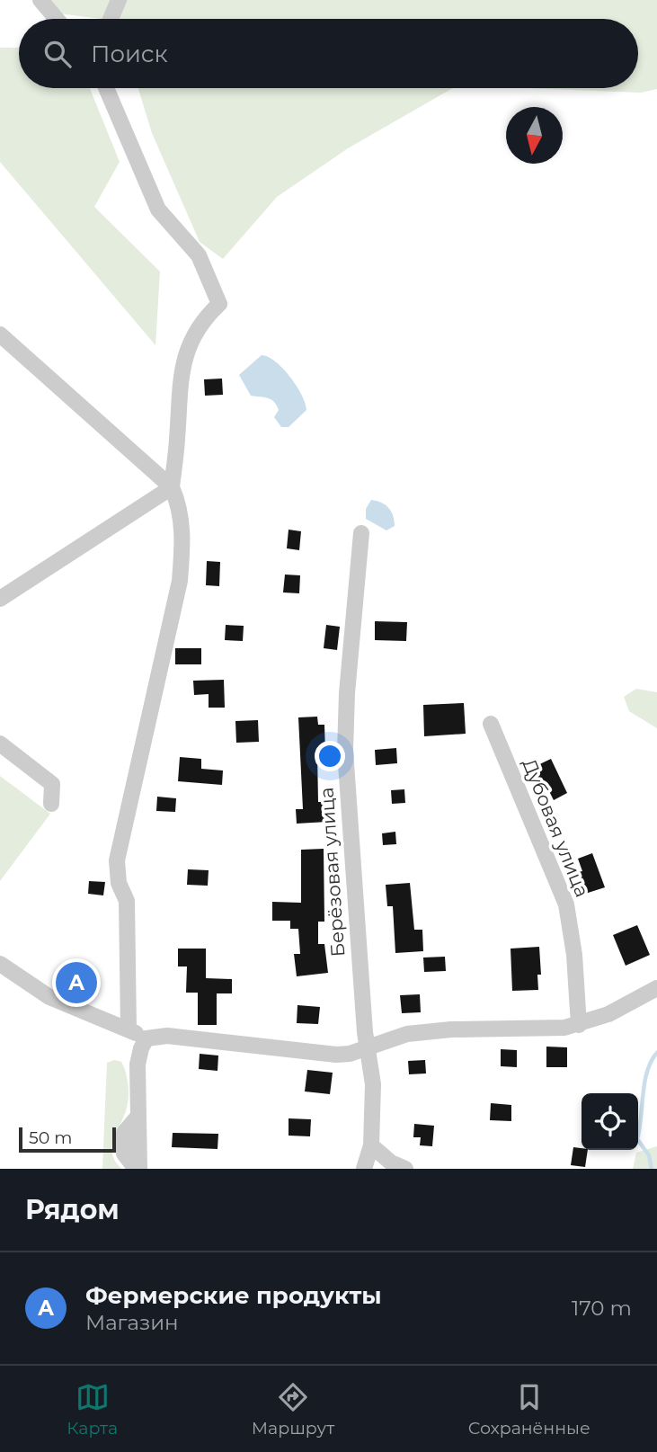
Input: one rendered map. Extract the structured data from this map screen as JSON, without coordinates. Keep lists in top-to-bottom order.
{
  "streets": {
    "street": ["Дубовая улица", "Берёзовая улица"]
  },
  "scale_bar": "50 m",
  "north": "bottom",
  "page": {
    "search": "Поиск",
    "pins": "A",
    "scale": "50 m",
    "heading": "Рядом",
    "list": [
      {
        "mark": "A",
        "name": "Фермерские продукты",
        "note": "Магазин",
        "value": "170 m"
      }
    ],
    "nav": ["Карта", "Маршрут", "Сохранённые"]
  }
}
